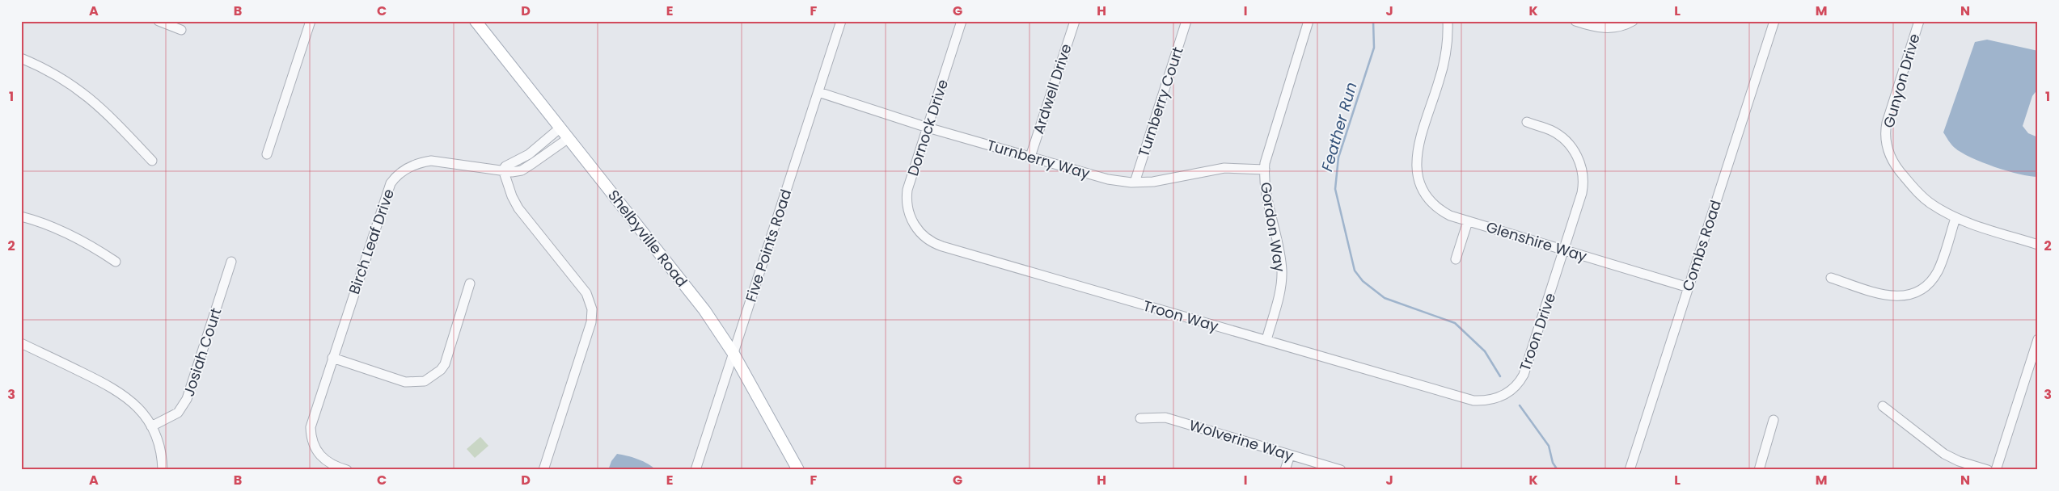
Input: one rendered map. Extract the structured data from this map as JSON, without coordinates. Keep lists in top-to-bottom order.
{
  "streets": {
    "main road": ["Shelbyville Road"],
    "street": [
      "Gunyon Drive",
      "Ardwell Drive",
      "Turnberry Court",
      "Dornock Drive",
      "Turnberry Way",
      "Gordon Way",
      "Birch Leaf Drive",
      "Glenshire Way",
      "Five Points Road",
      "Combs Road",
      "Troon Way",
      "Troon Drive",
      "Josiah Court",
      "Wolverine Way"
    ]
  },
  "crossings": [
    ["Ardwell Drive", "Turnberry Way"],
    ["Turnberry Court", "Turnberry Way"],
    ["Dornock Drive", "Turnberry Way"],
    ["Dornock Drive", "Troon Way"],
    ["Turnberry Way", "Gordon Way"],
    ["Turnberry Way", "Five Points Road"],
    ["Gordon Way", "Troon Way"],
    ["Shelbyville Road", "Birch Leaf Drive"],
    ["Shelbyville Road", "Five Points Road"],
    ["Glenshire Way", "Combs Road"],
    ["Glenshire Way", "Troon Drive"],
    ["Troon Way", "Troon Drive"]
  ],
  "water": ["Feather Run"],
  "grid": {
    "columns": [
      "A",
      "B",
      "C",
      "D",
      "E",
      "F",
      "G",
      "H",
      "I",
      "J",
      "K",
      "L",
      "M",
      "N"
    ],
    "rows": ["1", "2", "3"]
  }
}
